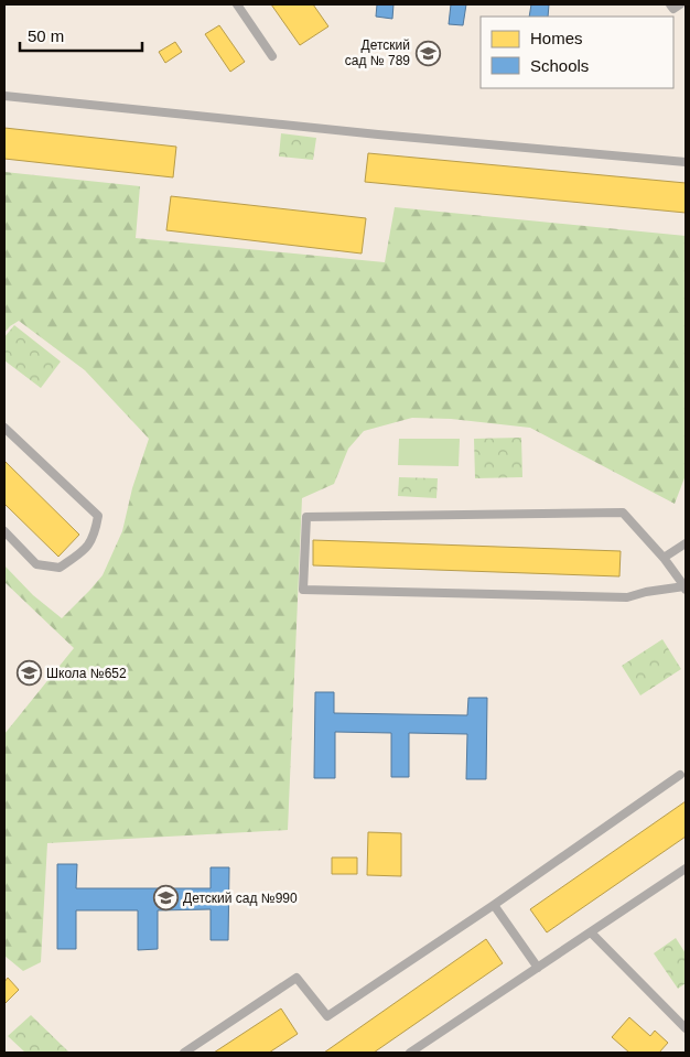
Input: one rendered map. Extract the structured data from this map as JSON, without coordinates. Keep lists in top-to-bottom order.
{
  "places": {
    "school or university": ["Детский сад № 789", "Школа №652", "Детский сад №990"]
  },
  "legend": ["Homes", "Schools"],
  "scale_bar": "50 m"
}
